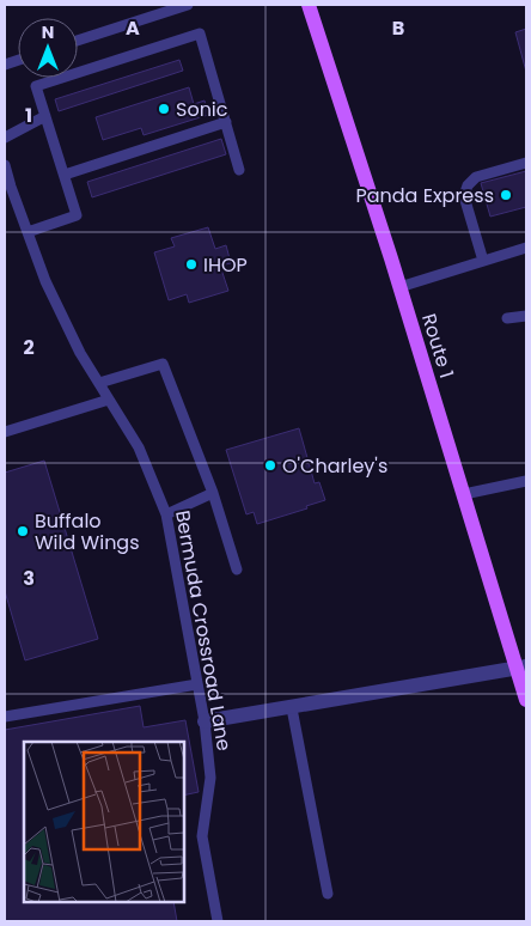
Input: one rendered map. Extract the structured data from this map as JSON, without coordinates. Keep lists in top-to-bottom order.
{
  "streets": {
    "main road": ["Route 1"],
    "lane": ["Bermuda Crossroad Lane"]
  },
  "places": [
    "Sonic",
    "Panda Express",
    "IHOP",
    "O'Charley's",
    "Buffalo Wild Wings"
  ],
  "north": "top",
  "grid": {
    "columns": ["A", "B"],
    "rows": ["1", "2", "3"]
  }
}
